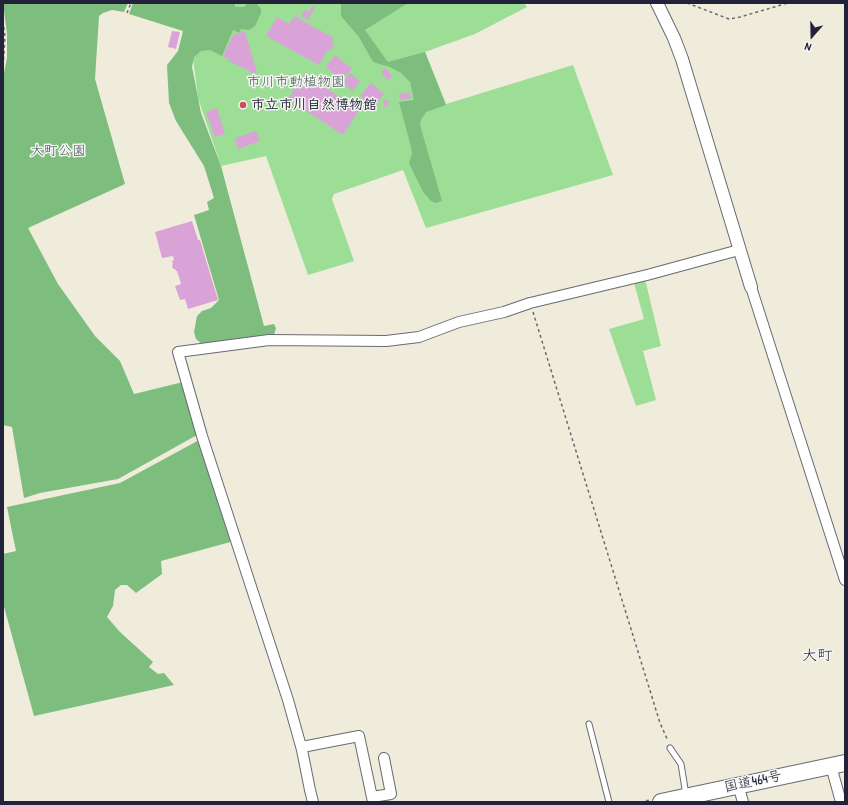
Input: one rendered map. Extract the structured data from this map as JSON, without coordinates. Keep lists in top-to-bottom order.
{
  "streets": {
    "highway": ["国道464号"]
  },
  "districts": ["大町"],
  "parks": ["市川市動植物園", "大町公園"],
  "places": ["市立市川自然博物館"],
  "north": "bottom"
}
